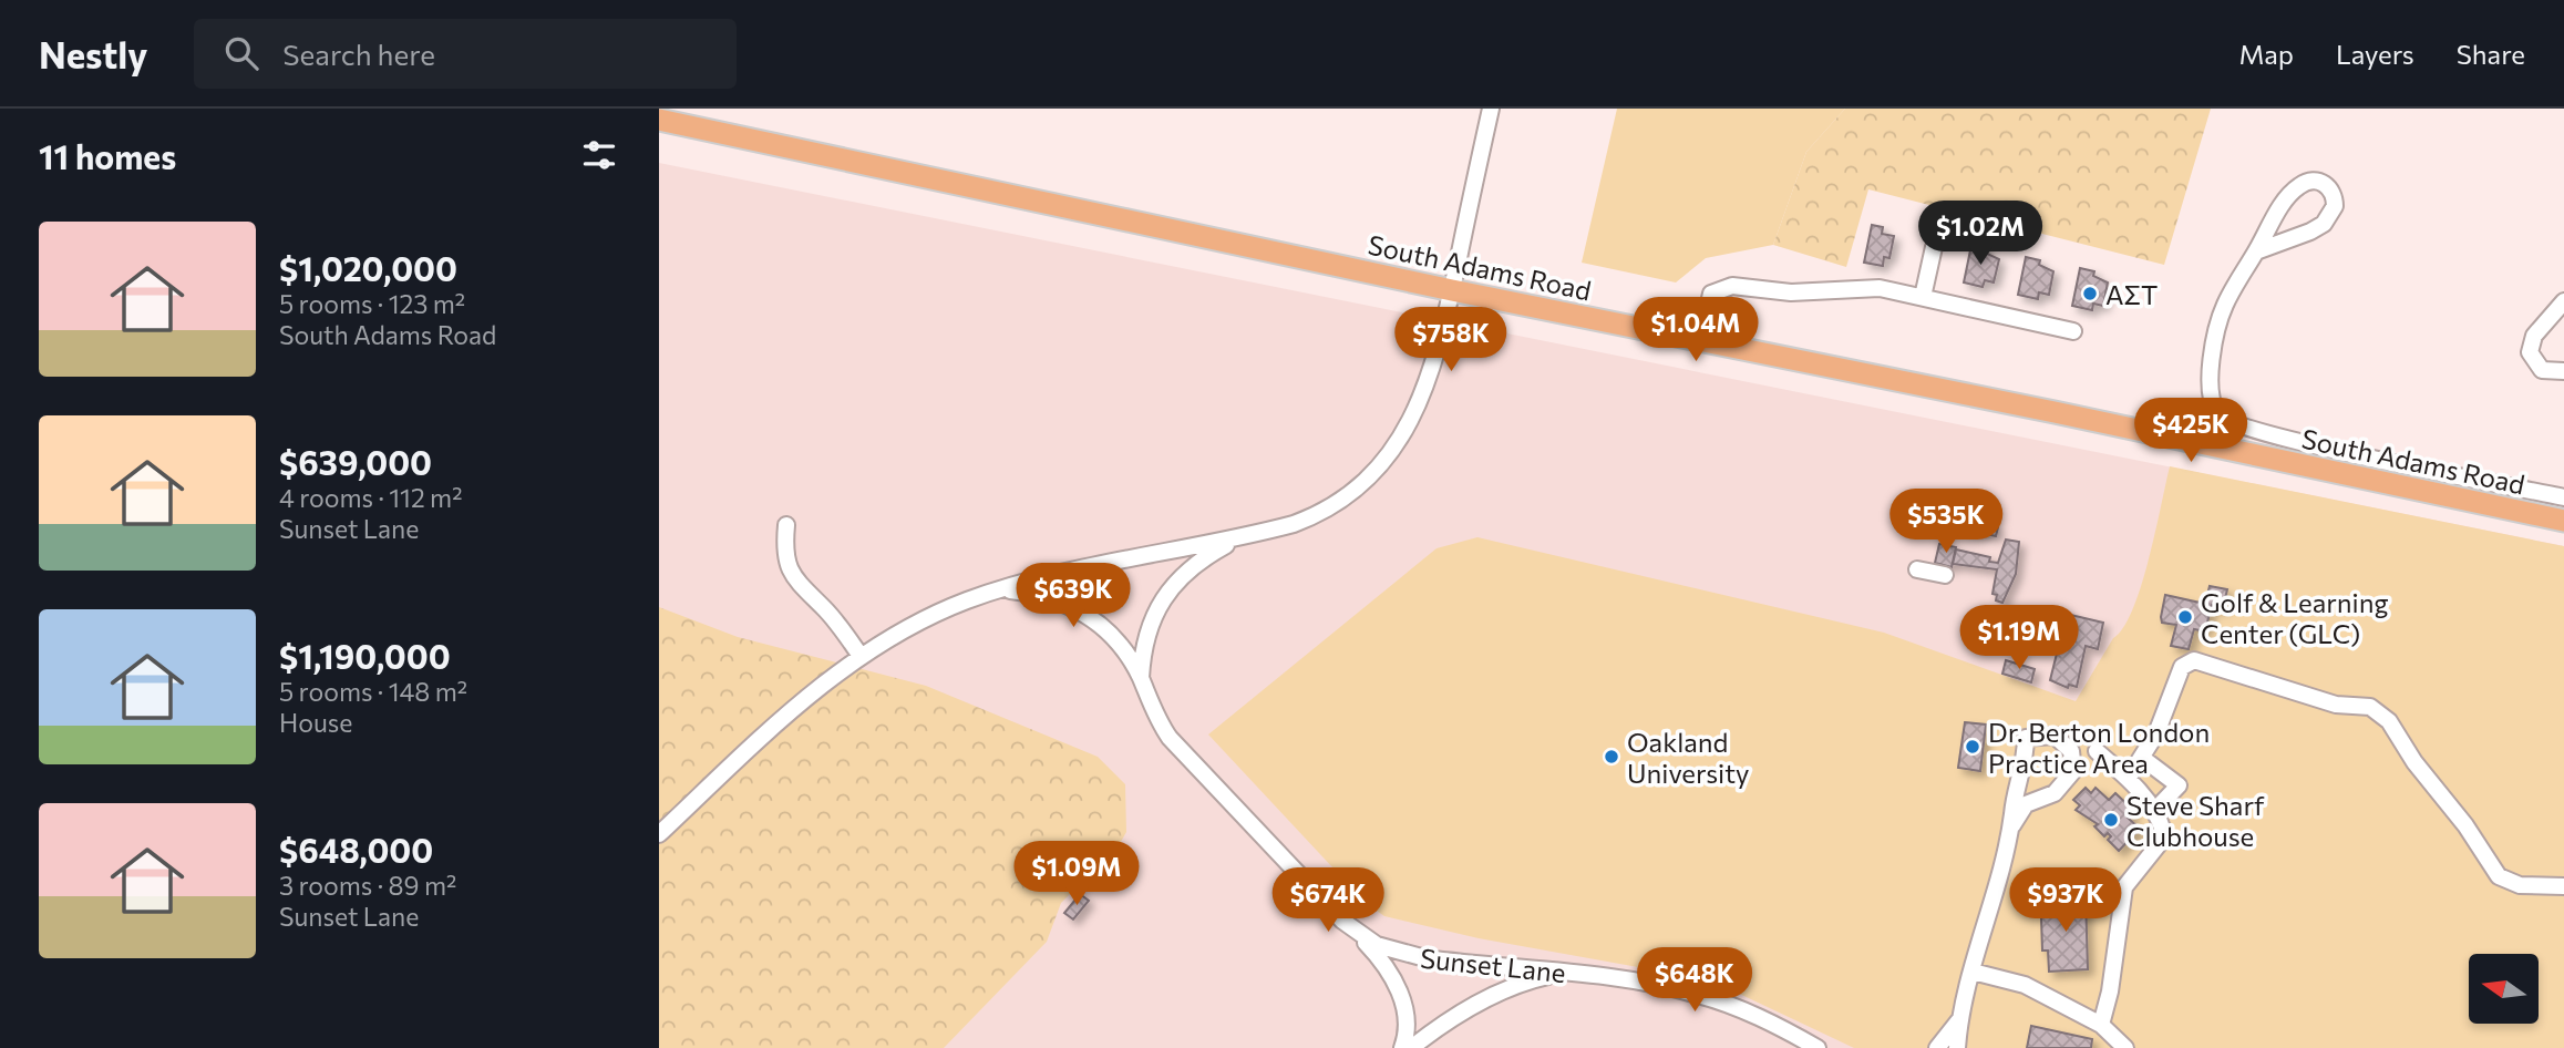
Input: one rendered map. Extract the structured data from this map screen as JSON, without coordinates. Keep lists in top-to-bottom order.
{
  "streets": {
    "main road": ["South Adams Road"],
    "street": ["Sunset Lane"]
  },
  "places": [
    "AΣΤ",
    "Golf & Learning Center (GLC)",
    "Dr. Berton London Practice Area",
    "Oakland University",
    "Steve Sharf Clubhouse"
  ],
  "north": "left",
  "page": {
    "header": "Nestly",
    "search": "Search here",
    "nav": ["Map", "Layers", "Share"],
    "heading": "11 homes",
    "price": [
      "$1.02M",
      "$1.04M",
      "$758K",
      "$425K",
      "$535K",
      "$639K",
      "$1.19M",
      "$1.09M",
      "$674K",
      "$937K",
      "$648K"
    ],
    "list": [
      {
        "name": "$1,020,000",
        "note": "5 rooms · 123 m² · South Adams Road"
      },
      {
        "name": "$639,000",
        "note": "4 rooms · 112 m² · Sunset Lane"
      },
      {
        "name": "$1,190,000",
        "note": "5 rooms · 148 m² · House"
      },
      {
        "name": "$648,000",
        "note": "3 rooms · 89 m² · Sunset Lane"
      }
    ]
  }
}
